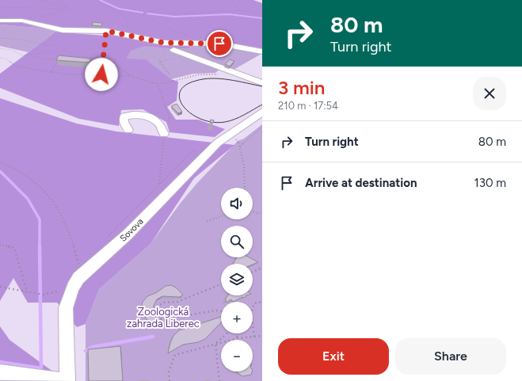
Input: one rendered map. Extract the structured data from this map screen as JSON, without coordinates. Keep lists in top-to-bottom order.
{
  "streets": {
    "street": ["Sovova"]
  },
  "parks": ["Zoologická zahrada Liberec"],
  "page": {
    "turn": ["80 m", "Turn right"],
    "heading": ["3 min", "210 m · 17:54"],
    "list": [
      {
        "name": "Turn right",
        "value": "80 m"
      },
      {
        "name": "Arrive at destination",
        "value": "130 m"
      }
    ],
    "map_buttons": ["+", "−"],
    "buttons": ["Exit", "Share"]
  }
}
